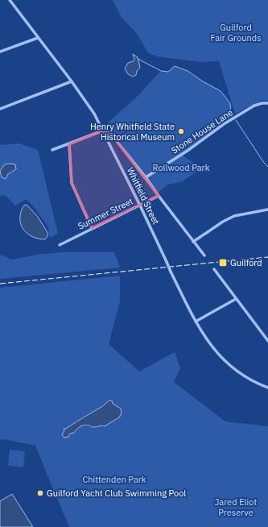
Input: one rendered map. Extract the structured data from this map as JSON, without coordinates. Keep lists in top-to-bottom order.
{
  "streets": {
    "street": ["Stone House Lane", "Whitfield Street", "Summer Street"]
  },
  "crossings": [
    ["Whitfield Street", "Summer Street"]
  ],
  "parks": [
    "Guilford Fair Grounds",
    "Rollwood Park",
    "Chittenden Park",
    "Jared Eliot Preserve"
  ],
  "places": {
    "other": ["Henry Whitfield State Historical Museum", "Guilford Yacht Club Swimming Pool"],
    "transit": ["Guilford"]
  }
}
